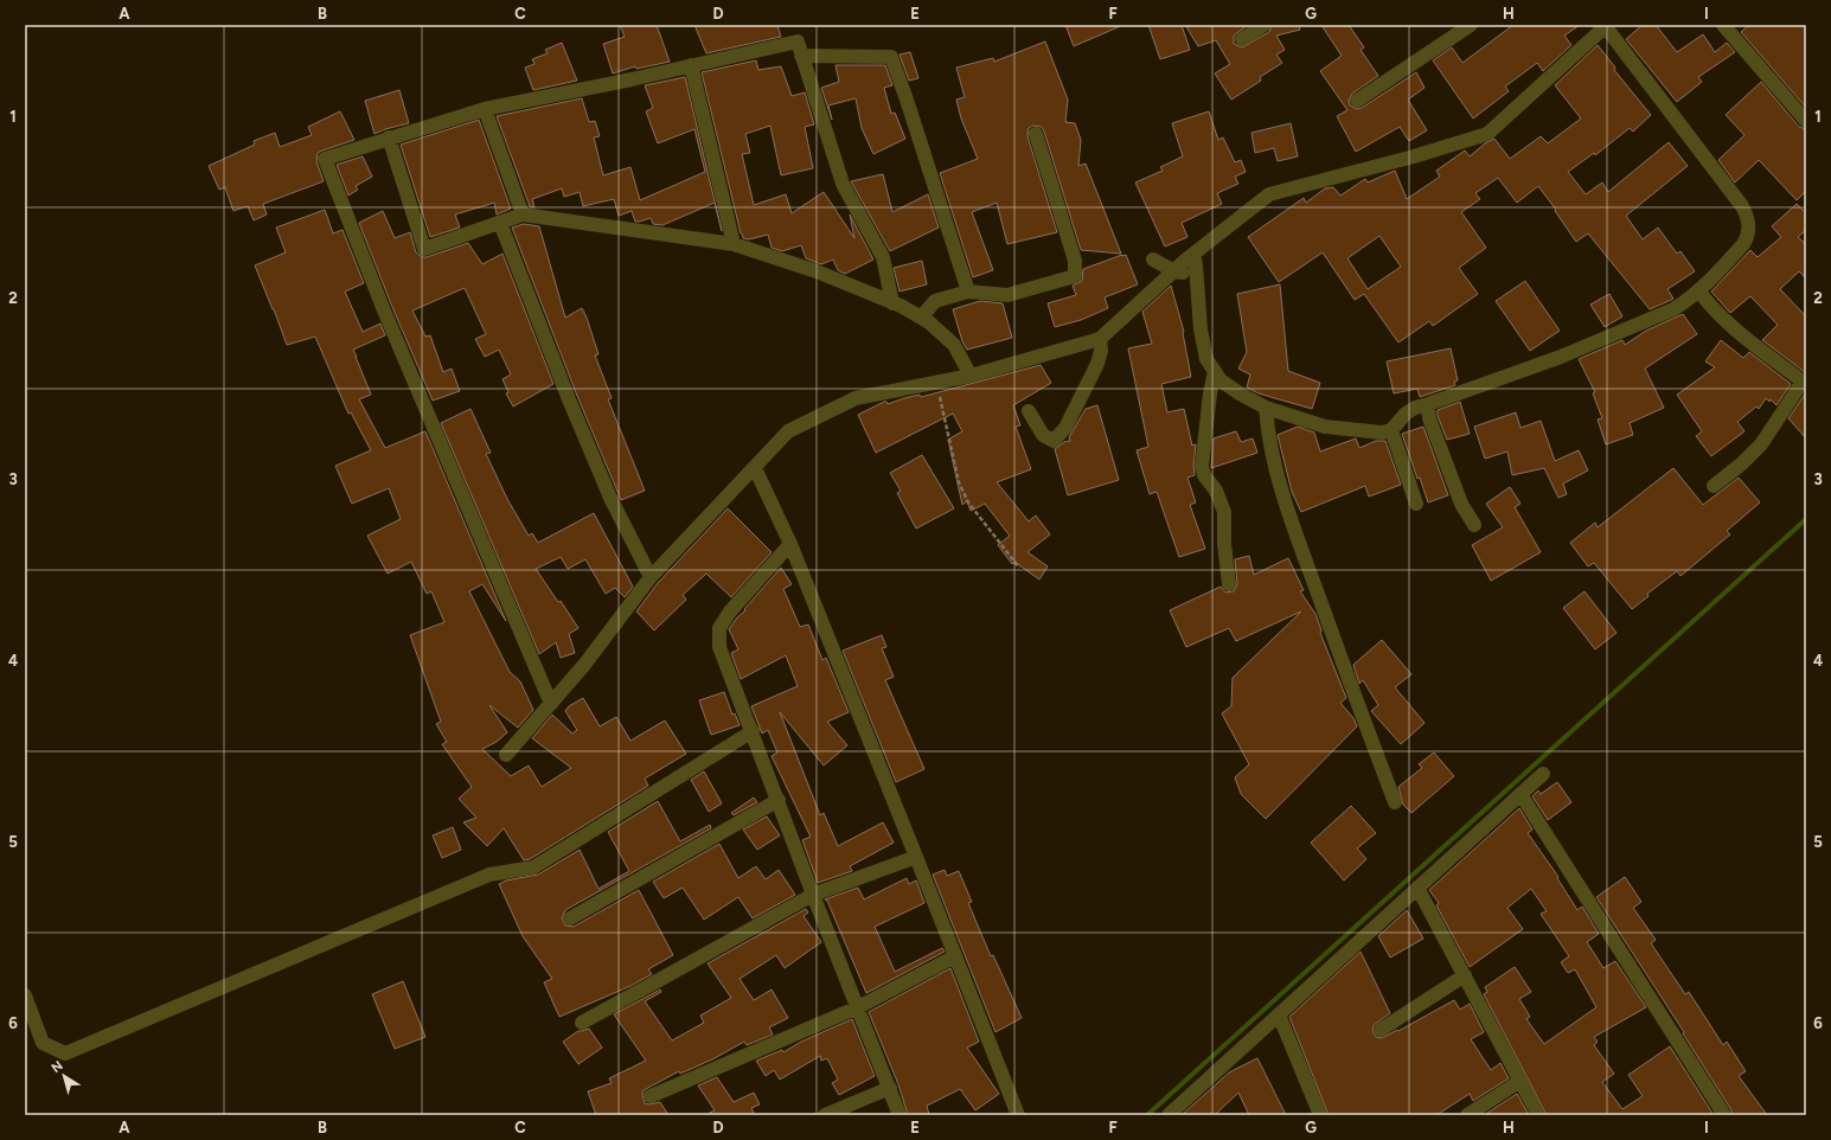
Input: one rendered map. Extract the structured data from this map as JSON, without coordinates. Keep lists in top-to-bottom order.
{
  "north": "top left",
  "grid": {
    "columns": [
      "A",
      "B",
      "C",
      "D",
      "E",
      "F",
      "G",
      "H",
      "I"
    ],
    "rows": [
      "1",
      "2",
      "3",
      "4",
      "5",
      "6"
    ]
  }
}
